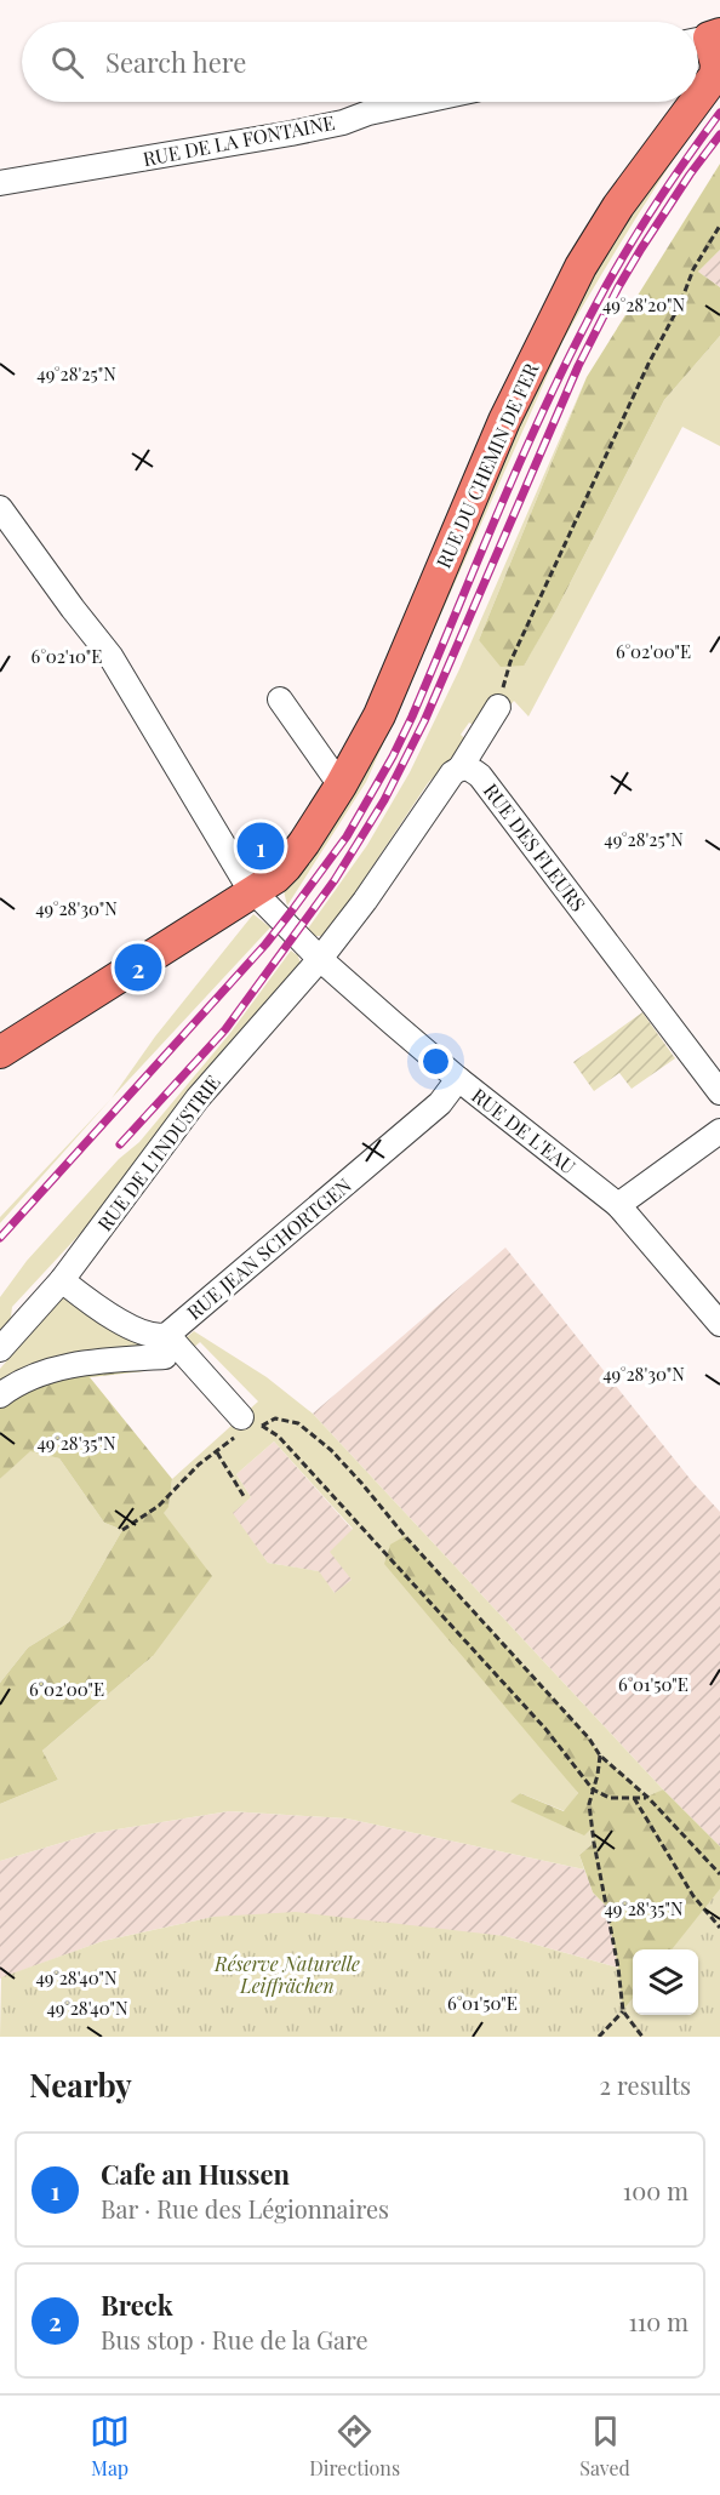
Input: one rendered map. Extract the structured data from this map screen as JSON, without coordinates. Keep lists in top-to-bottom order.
{
  "streets": {
    "main road": ["RUE DU CHEMIN DE FER"],
    "street": [
      "RUE DE LA FONTAINE",
      "RUE DES FLEURS",
      "RUE DE L'EAU",
      "RUE DE L'INDUSTRIE",
      "RUE JEAN SCHORTGEN"
    ]
  },
  "crossings": [
    ["RUE DU CHEMIN DE FER", "RUE DE L'EAU"],
    ["RUE DE L'EAU", "RUE DE L'INDUSTRIE"],
    ["RUE DE L'EAU", "RUE JEAN SCHORTGEN"],
    ["RUE DE L'INDUSTRIE", "RUE JEAN SCHORTGEN"]
  ],
  "parks": ["Réserve Naturelle Leiffrächen"],
  "page": {
    "search": "Search here",
    "pins": ["1", "2"],
    "heading": ["Nearby", "2 results"],
    "list": [
      {
        "mark": "1",
        "name": "Cafe an Hussen",
        "note": "Bar · Rue des Légionnaires",
        "value": "100 m"
      },
      {
        "mark": "2",
        "name": "Breck",
        "note": "Bus stop · Rue de la Gare",
        "value": "110 m"
      }
    ],
    "nav": ["Map", "Directions", "Saved"]
  },
  "coordinates": [
    "49°28'20\"N",
    "49°28'25\"N",
    "6°02'00\"E",
    "6°02'10\"E",
    "49°28'30\"N",
    "49°28'35\"N",
    "6°01'50\"E",
    "49°28'40\"N"
  ]
}
